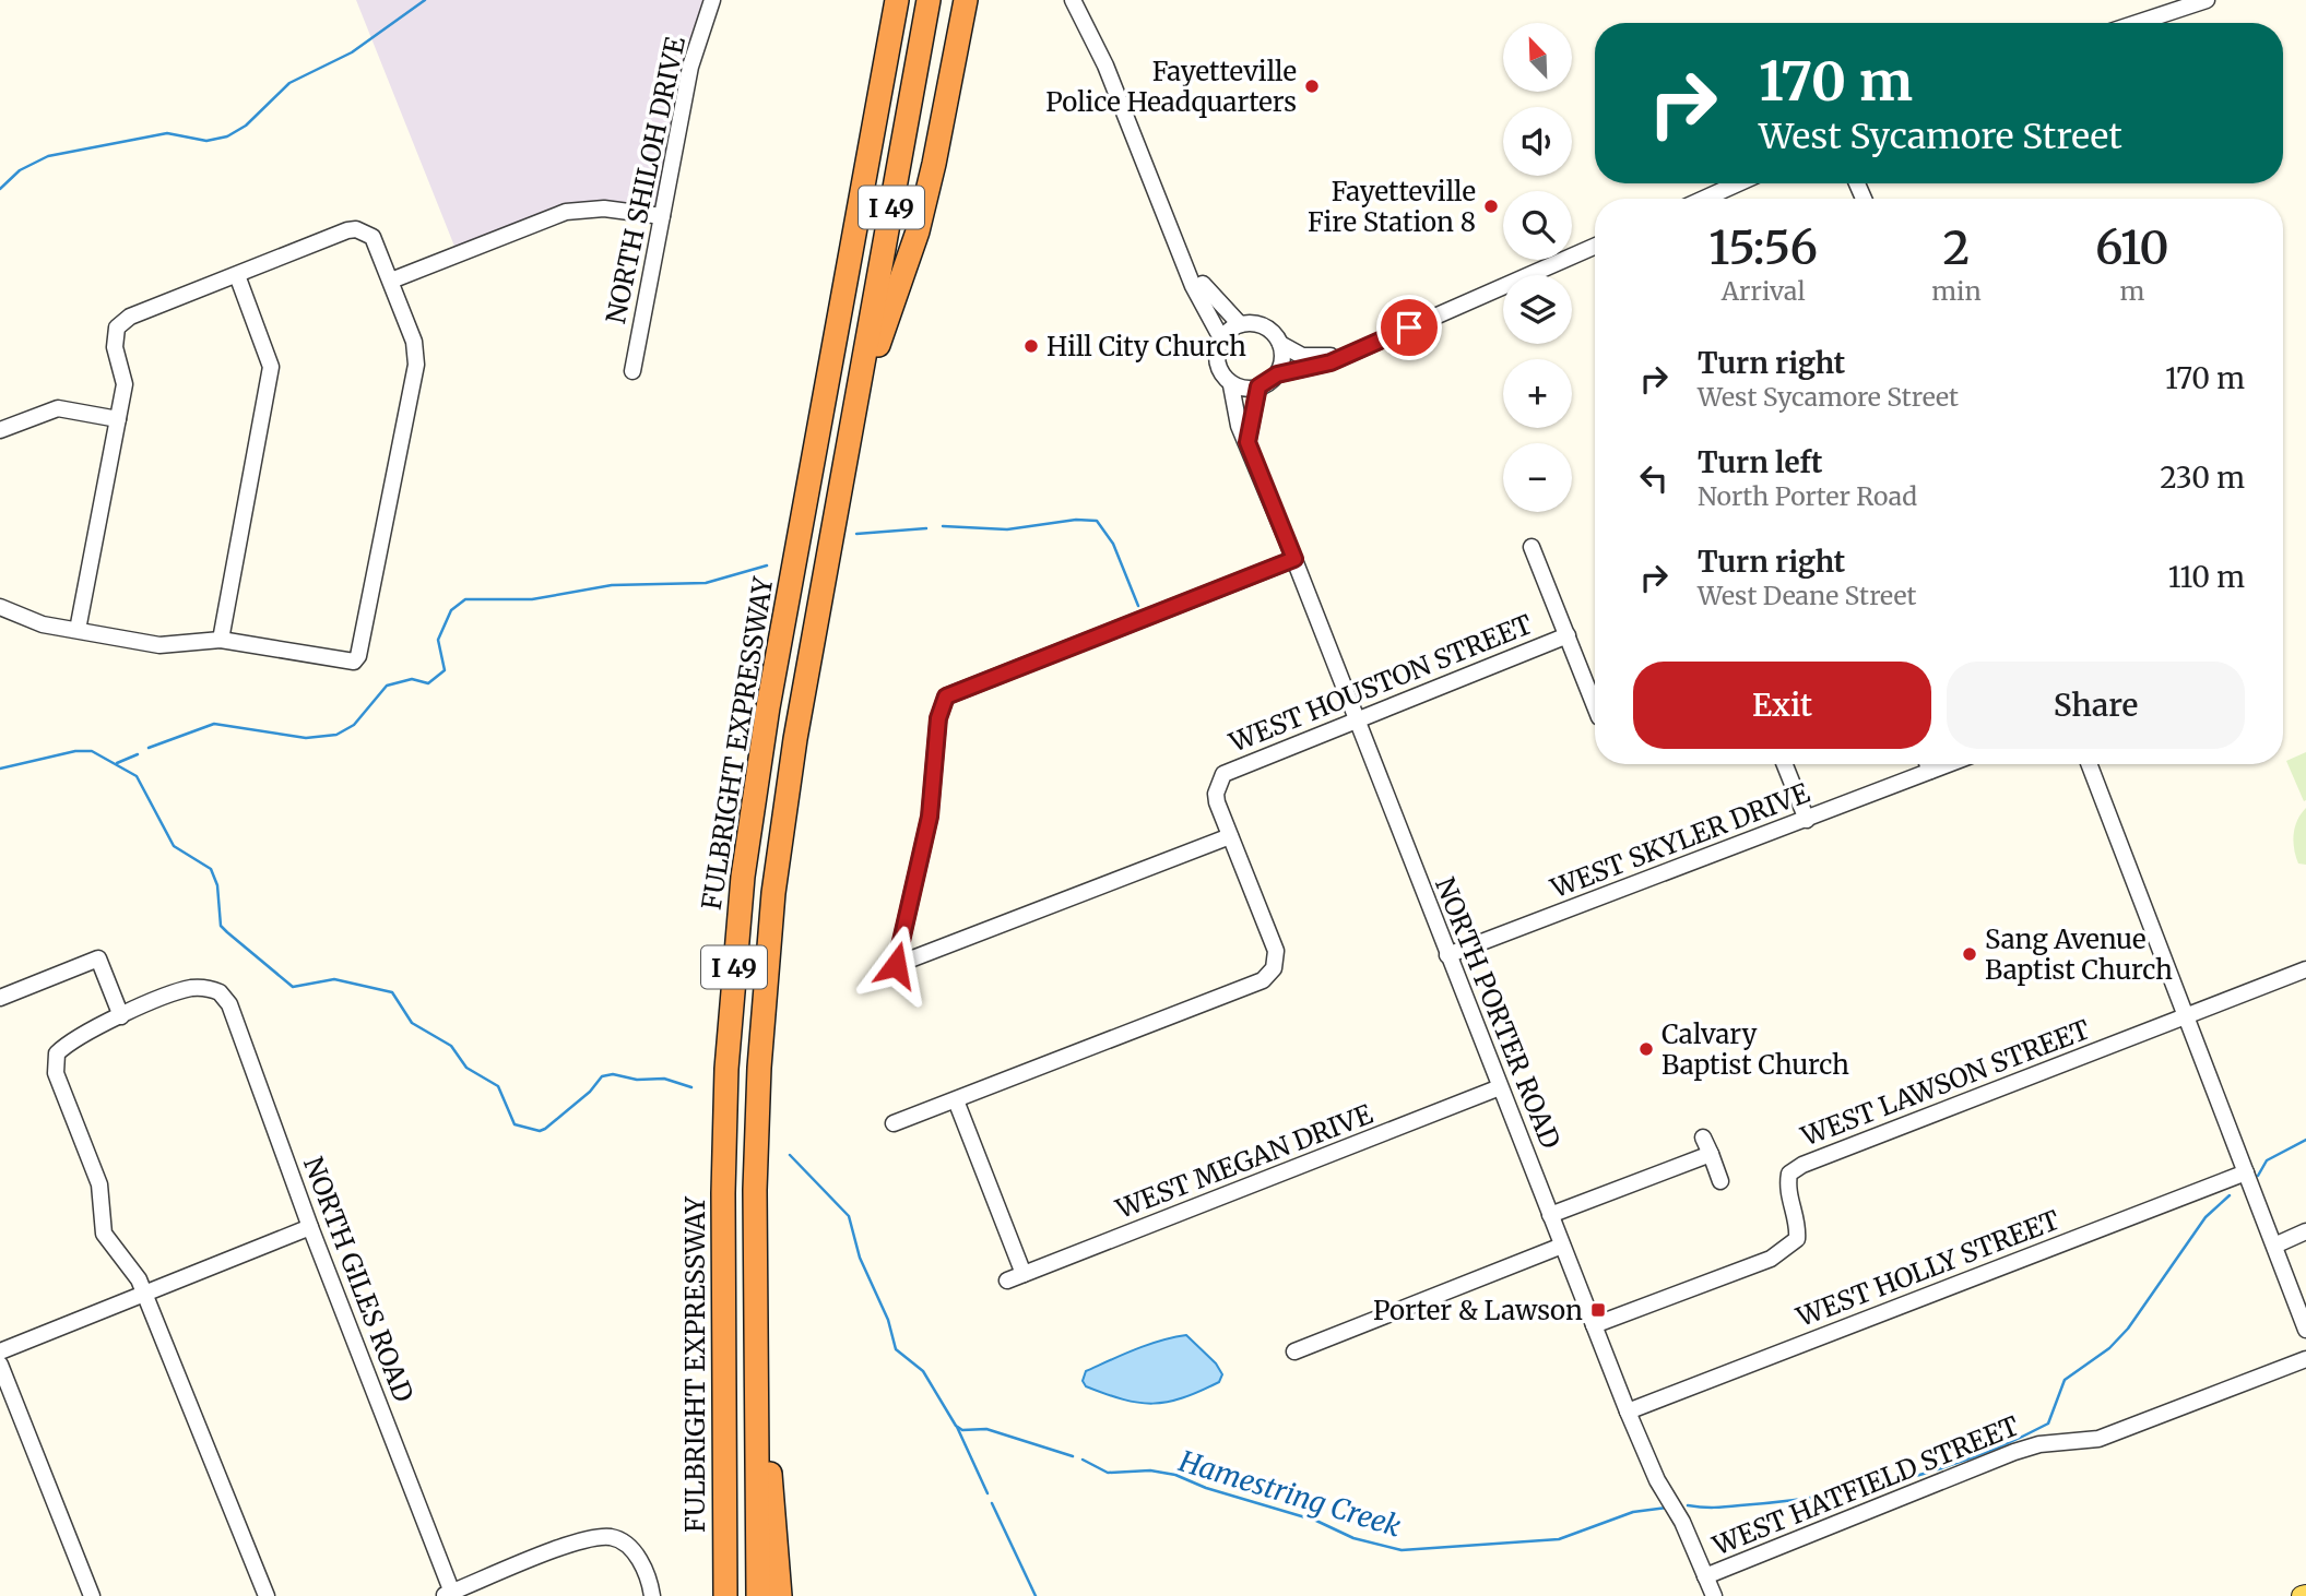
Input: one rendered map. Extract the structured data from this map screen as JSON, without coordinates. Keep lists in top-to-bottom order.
{
  "streets": {
    "highway": ["I 49", "FULBRIGHT EXPRESSWAY"],
    "street": [
      "NORTH SHILOH DRIVE",
      "WEST HOUSTON STREET",
      "WEST SKYLER DRIVE",
      "NORTH PORTER ROAD",
      "WEST LAWSON STREET",
      "WEST MEGAN DRIVE",
      "WEST HOLLY STREET",
      "NORTH GILES ROAD",
      "WEST HATFIELD STREET"
    ]
  },
  "crossings": [
    ["WEST HOUSTON STREET", "NORTH PORTER ROAD"],
    ["WEST SKYLER DRIVE", "NORTH PORTER ROAD"],
    ["NORTH PORTER ROAD", "WEST LAWSON STREET"],
    ["NORTH PORTER ROAD", "WEST MEGAN DRIVE"],
    ["NORTH PORTER ROAD", "WEST HOLLY STREET"],
    ["NORTH PORTER ROAD", "WEST HATFIELD STREET"]
  ],
  "water": ["Hamestring Creek"],
  "places": {
    "other": [
      "Fayetteville Police Headquarters",
      "Fayetteville Fire Station 8",
      "Hill City Church",
      "Sang Avenue Baptist Church",
      "Calvary Baptist Church"
    ],
    "transit": ["Porter & Lawson"]
  },
  "north": "top left",
  "page": {
    "map_buttons": ["+", "−"],
    "turn": ["170 m", "West Sycamore Street"],
    "eta": [
      "15:56",
      "Arrival",
      "2",
      "min",
      "610",
      "m"
    ],
    "list": [
      {
        "name": "Turn right",
        "note": "West Sycamore Street",
        "value": "170 m"
      },
      {
        "name": "Turn left",
        "note": "North Porter Road",
        "value": "230 m"
      },
      {
        "name": "Turn right",
        "note": "West Deane Street",
        "value": "110 m"
      }
    ],
    "buttons": ["Exit", "Share"]
  }
}
